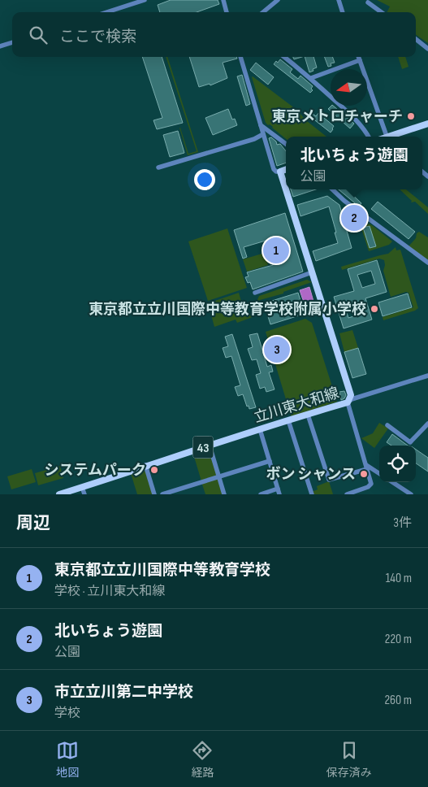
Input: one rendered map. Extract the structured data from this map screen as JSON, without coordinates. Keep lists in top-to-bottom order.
{
  "streets": {
    "main road": ["立川東大和線", "43"]
  },
  "places": [
    "東京メトロチャーチ",
    "東京都立立川国際中等教育学校附属小学校",
    "システムパーク",
    "ボン シャンス"
  ],
  "north": "left",
  "page": {
    "search": "ここで検索",
    "popup": ["北いちょう遊園", "公園"],
    "pins": ["2", "1", "3"],
    "heading": ["周辺", "3件"],
    "list": [
      {
        "mark": "1",
        "name": "東京都立立川国際中等教育学校",
        "note": "学校 · 立川東大和線",
        "value": "140 m"
      },
      {
        "mark": "2",
        "name": "北いちょう遊園",
        "note": "公園",
        "value": "220 m"
      },
      {
        "mark": "3",
        "name": "市立立川第二中学校",
        "note": "学校",
        "value": "260 m"
      }
    ],
    "nav": ["地図", "経路", "保存済み"]
  }
}
